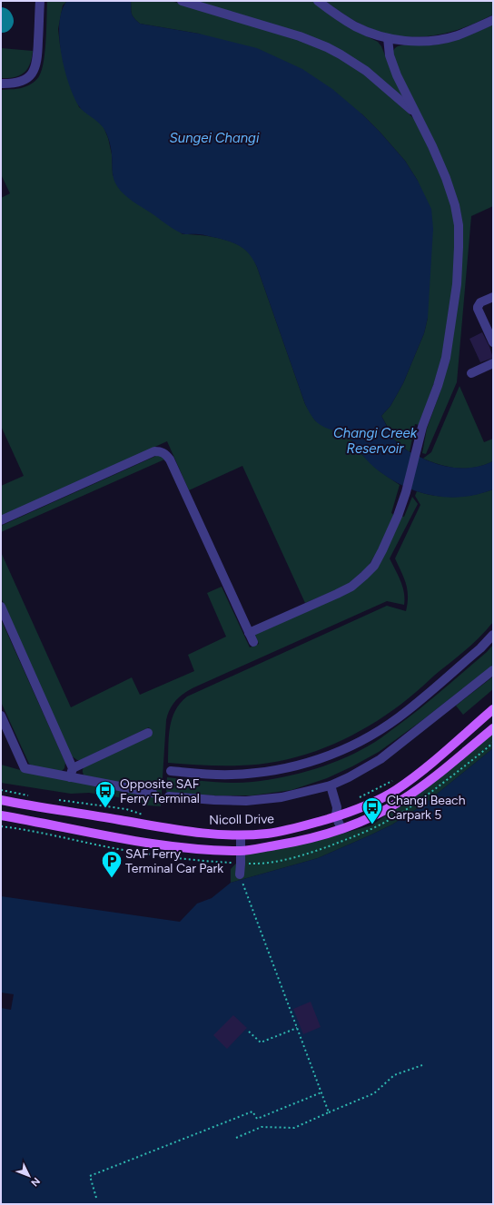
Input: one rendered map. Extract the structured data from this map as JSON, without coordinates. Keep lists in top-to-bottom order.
{
  "streets": {
    "main road": ["Nicoll Drive"]
  },
  "water": ["Sungei Changi", "Changi Creek Reservoir"],
  "places": {
    "bus stop": ["Opposite SAF Ferry Terminal", "Changi Beach Carpark 5"],
    "parking": ["SAF Ferry Terminal Car Park"]
  },
  "north": "bottom right"
}
